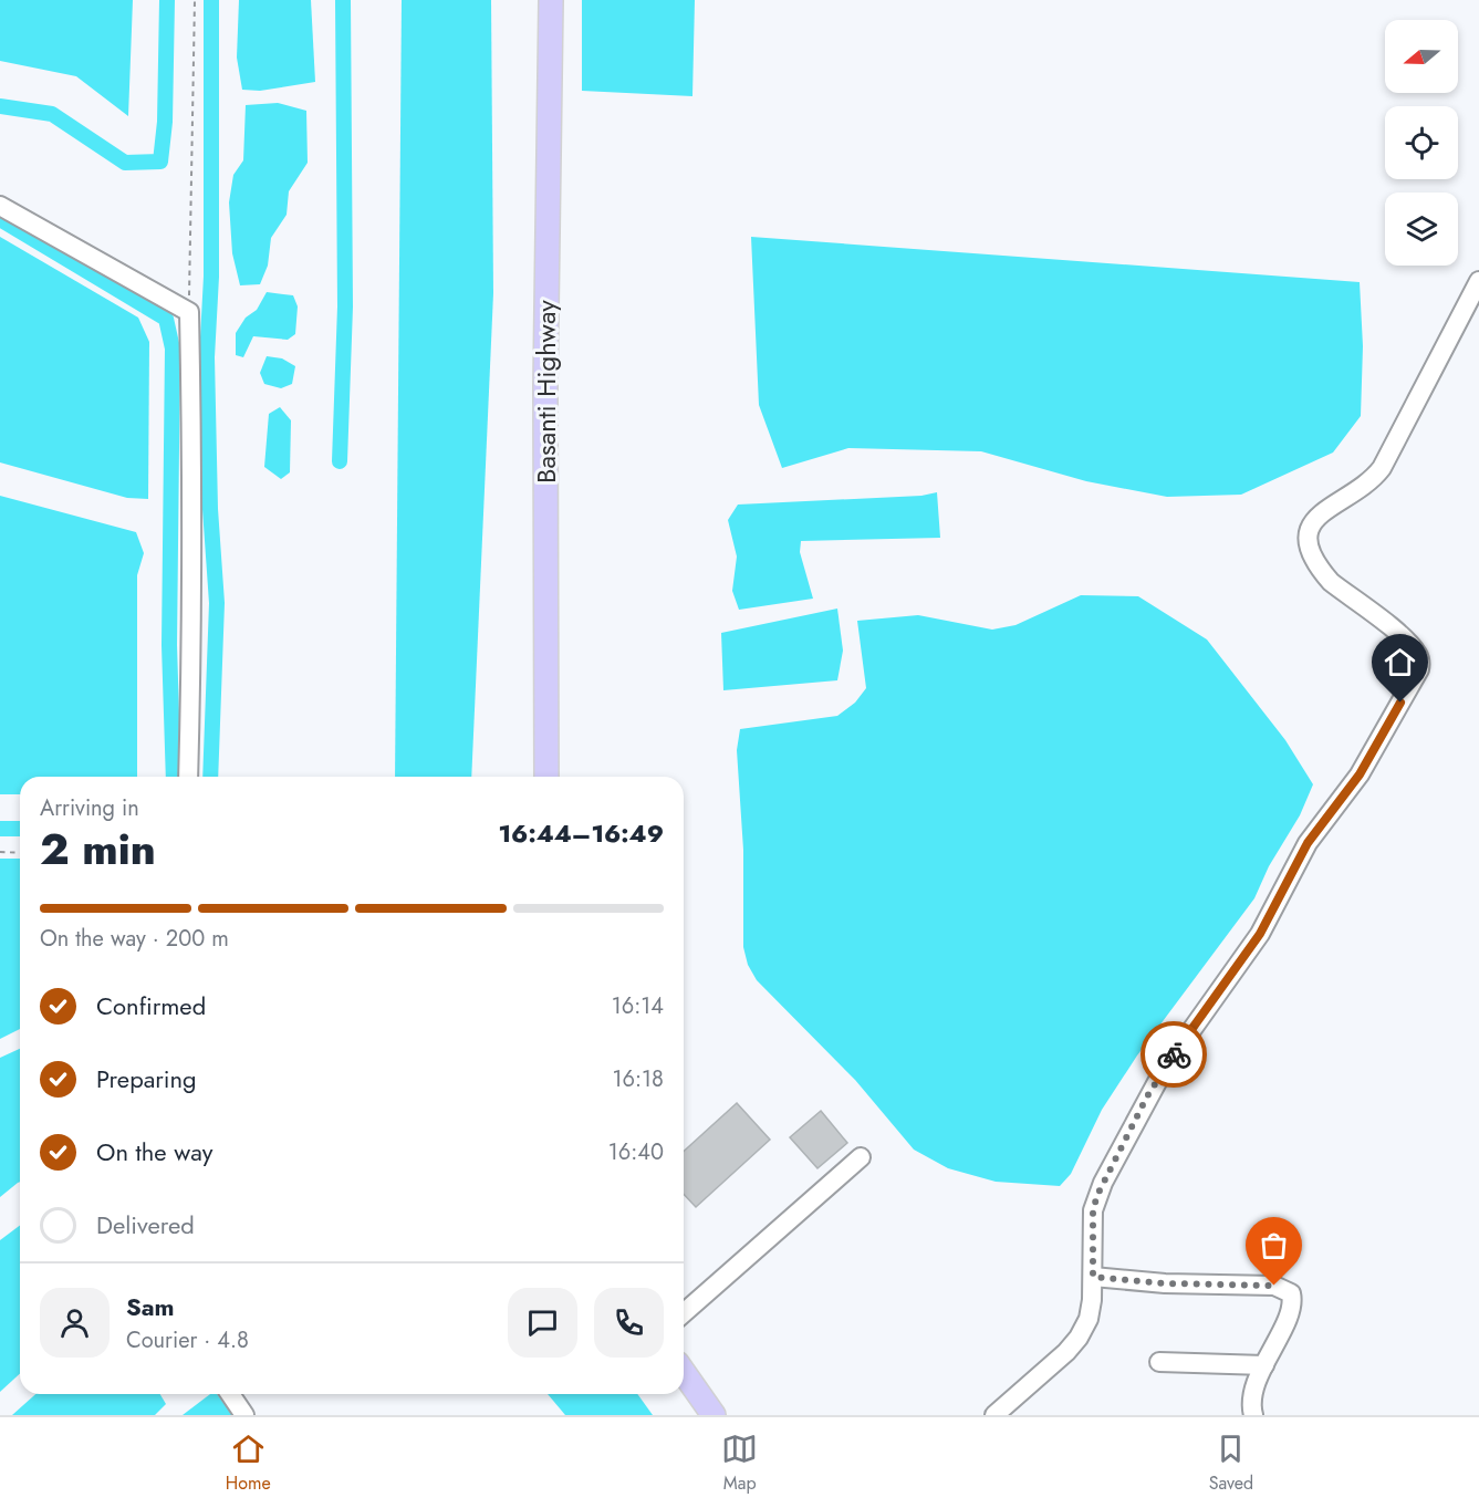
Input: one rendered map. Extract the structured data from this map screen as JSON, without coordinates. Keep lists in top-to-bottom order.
{
  "streets": {
    "main road": ["Basanti Highway"]
  },
  "north": "left",
  "page": {
    "heading": ["2 min", "Arriving in", "16:44–16:49"],
    "panel": ["Sam", "Courier · 4.8"],
    "bar": "On the way · 200 m",
    "list": [
      ["Confirmed", "16:14"],
      ["Preparing", "16:18"],
      ["On the way", "16:40"],
      "Delivered"
    ],
    "tabs": ["Home", "Map", "Saved"]
  }
}
